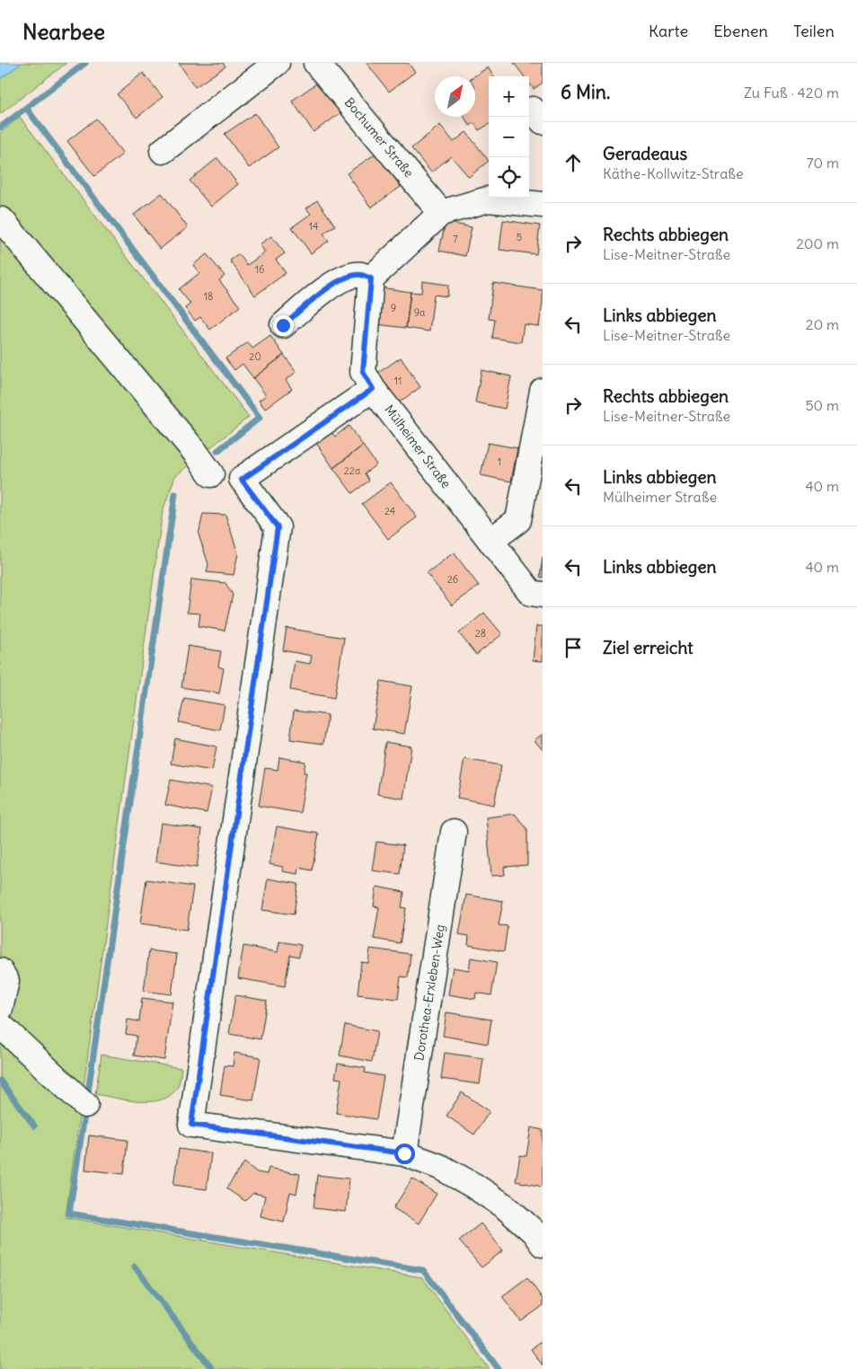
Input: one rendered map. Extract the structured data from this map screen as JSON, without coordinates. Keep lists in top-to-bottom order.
{
  "streets": {
    "street": ["Bochumer Straße", "Mülheimer Straße", "Dorothea-Erxleben-Weg"]
  },
  "house_numbers": [
    "14",
    "5",
    "7",
    "16",
    "18",
    "9",
    "9a",
    "20",
    "11",
    "1",
    "22a",
    "24",
    "26",
    "28"
  ],
  "north": "top right",
  "page": {
    "header": "Nearbee",
    "nav": ["Karte", "Ebenen", "Teilen"],
    "heading": ["6 Min.", "Zu Fuß · 420 m"],
    "map_buttons": ["+", "−"],
    "list": [
      ["Geradeaus", "Käthe-Kollwitz-Straße", "70 m"],
      ["Rechts abbiegen", "Lise-Meitner-Straße", "200 m"],
      ["Links abbiegen", "Lise-Meitner-Straße", "20 m"],
      ["Rechts abbiegen", "Lise-Meitner-Straße", "50 m"],
      ["Links abbiegen", "Mülheimer Straße", "40 m"],
      ["Links abbiegen", "40 m"],
      "Ziel erreicht"
    ]
  }
}
